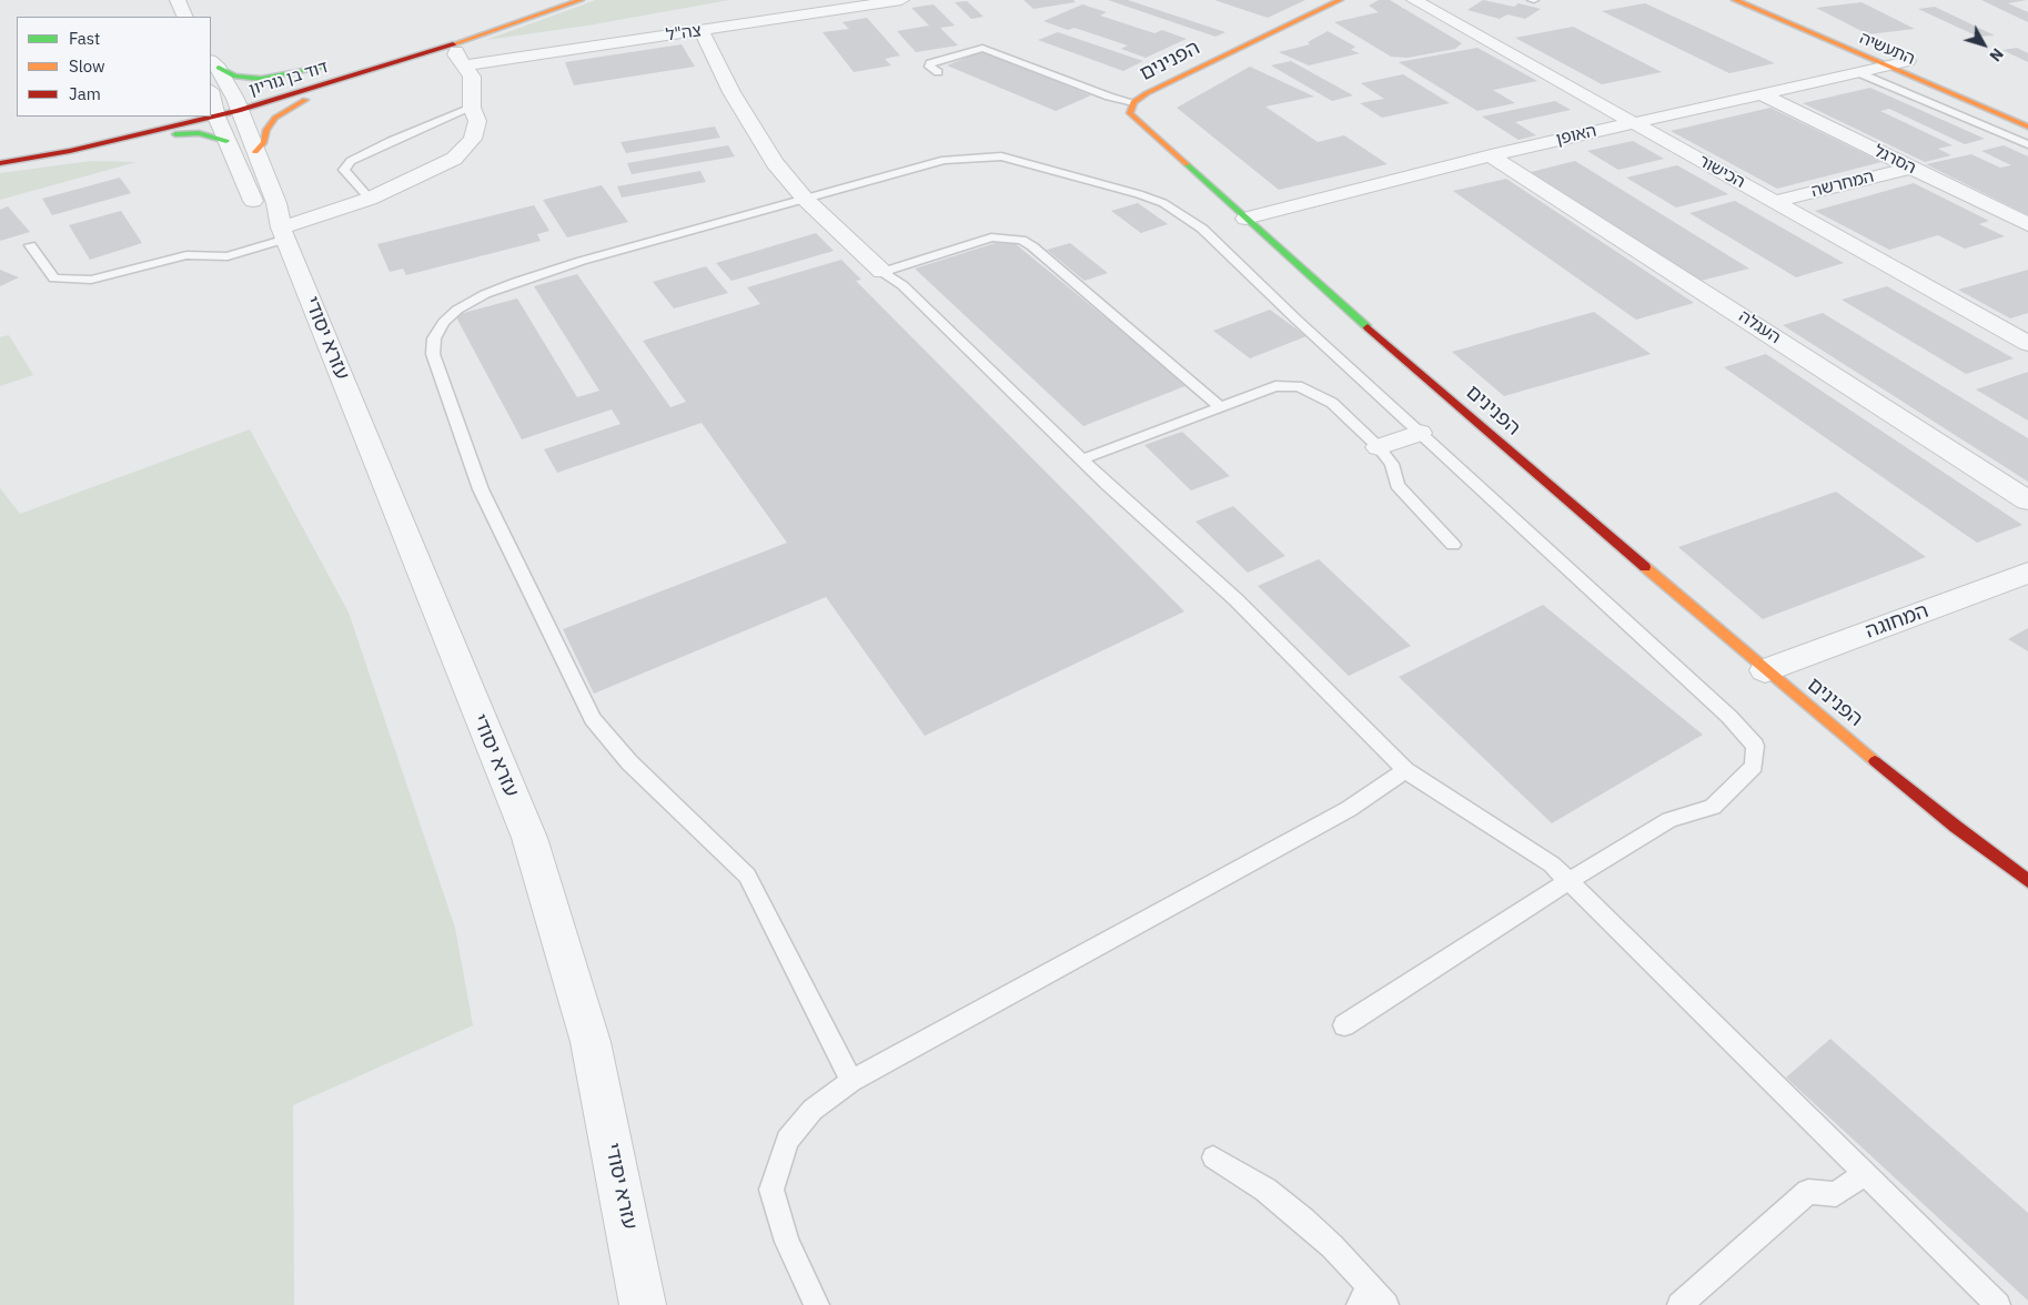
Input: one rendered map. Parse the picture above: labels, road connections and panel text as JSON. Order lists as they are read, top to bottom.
{
  "streets": {
    "street": [
      "צה\"ל",
      "התעשיה",
      "הפנינים",
      "דוד בן גוריון",
      "האופן",
      "הסרגל",
      "הכישור",
      "המחרשה",
      "העגלה",
      "עזרא יסודי",
      "המחוגה"
    ]
  },
  "crossings": [
    ["התעשיה", "האופן"],
    ["הפנינים", "האופן"],
    ["הפנינים", "המחוגה"],
    ["דוד בן גוריון", "עזרא יסודי"],
    ["האופן", "הסרגל"],
    ["האופן", "הכישור"],
    ["האופן", "העגלה"],
    ["הסרגל", "המחרשה"],
    ["הכישור", "המחרשה"]
  ],
  "legend": ["Fast", "Slow", "Jam"],
  "north": "bottom right"
}
